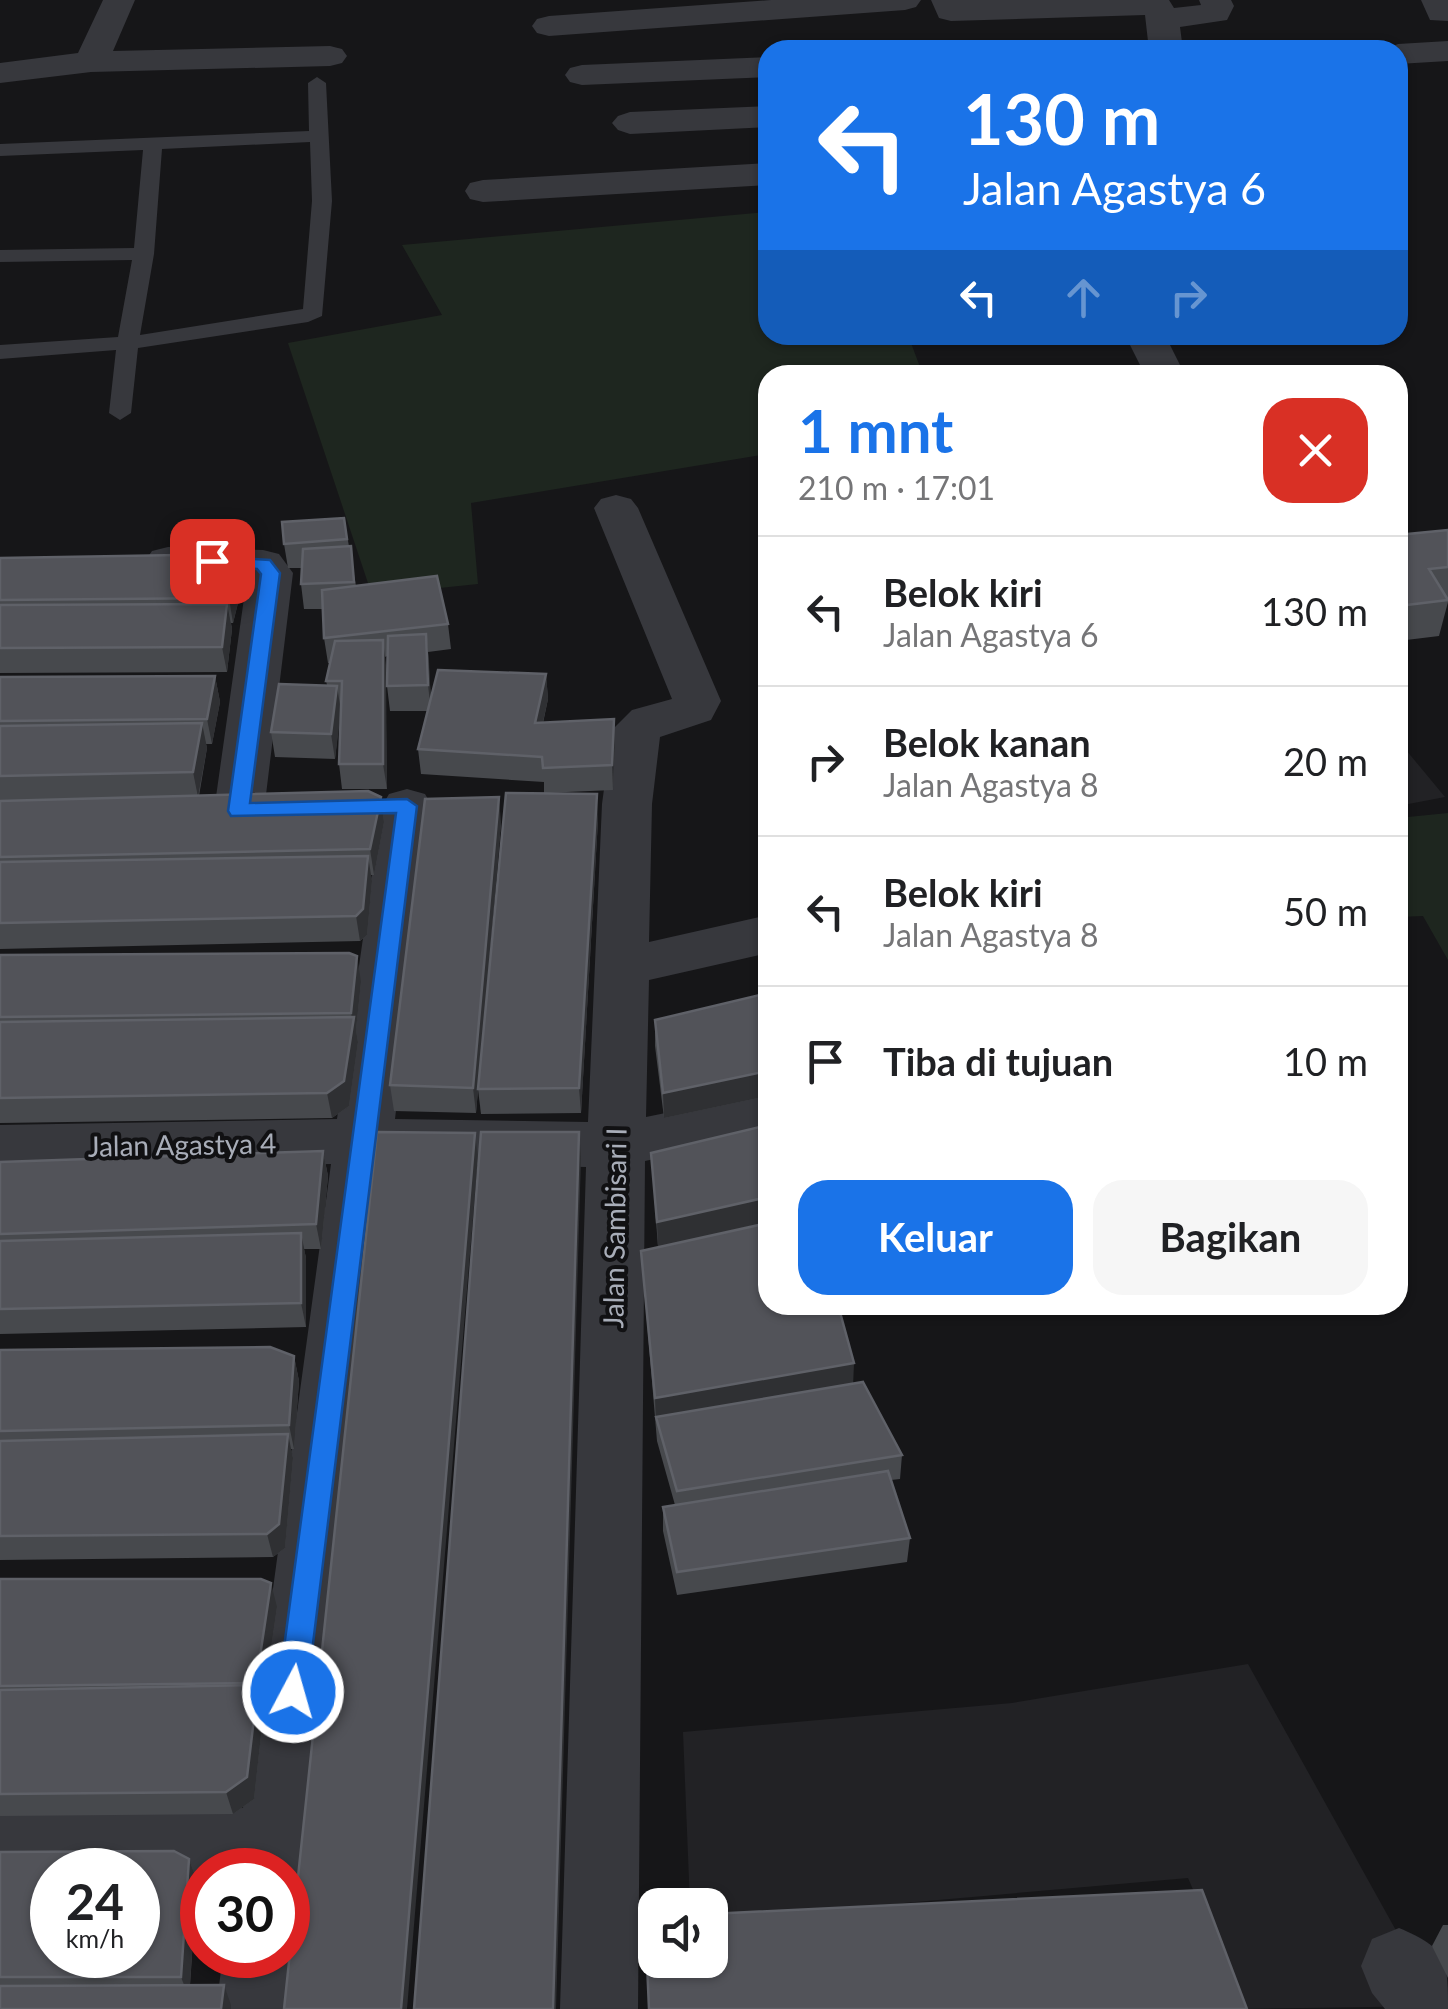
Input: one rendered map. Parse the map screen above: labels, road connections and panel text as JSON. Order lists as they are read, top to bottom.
{
  "streets": {
    "street": ["Jalan Agastya 4", "Jalan Sambisari I"]
  },
  "crossings": [
    ["Jalan Agastya 4", "Jalan Sambisari I"]
  ],
  "page": {
    "turn": ["130 m", "Jalan Agastya 6"],
    "heading": ["1 mnt", "210 m · 17:01"],
    "list": [
      {
        "name": "Belok kiri",
        "note": "Jalan Agastya 6",
        "value": "130 m"
      },
      {
        "name": "Belok kanan",
        "note": "Jalan Agastya 8",
        "value": "20 m"
      },
      {
        "name": "Belok kiri",
        "note": "Jalan Agastya 8",
        "value": "50 m"
      },
      {
        "name": "Tiba di tujuan",
        "value": "10 m"
      }
    ],
    "buttons": ["Keluar", "Bagikan"],
    "speed": "24 km/h",
    "limit": "30"
  }
}
